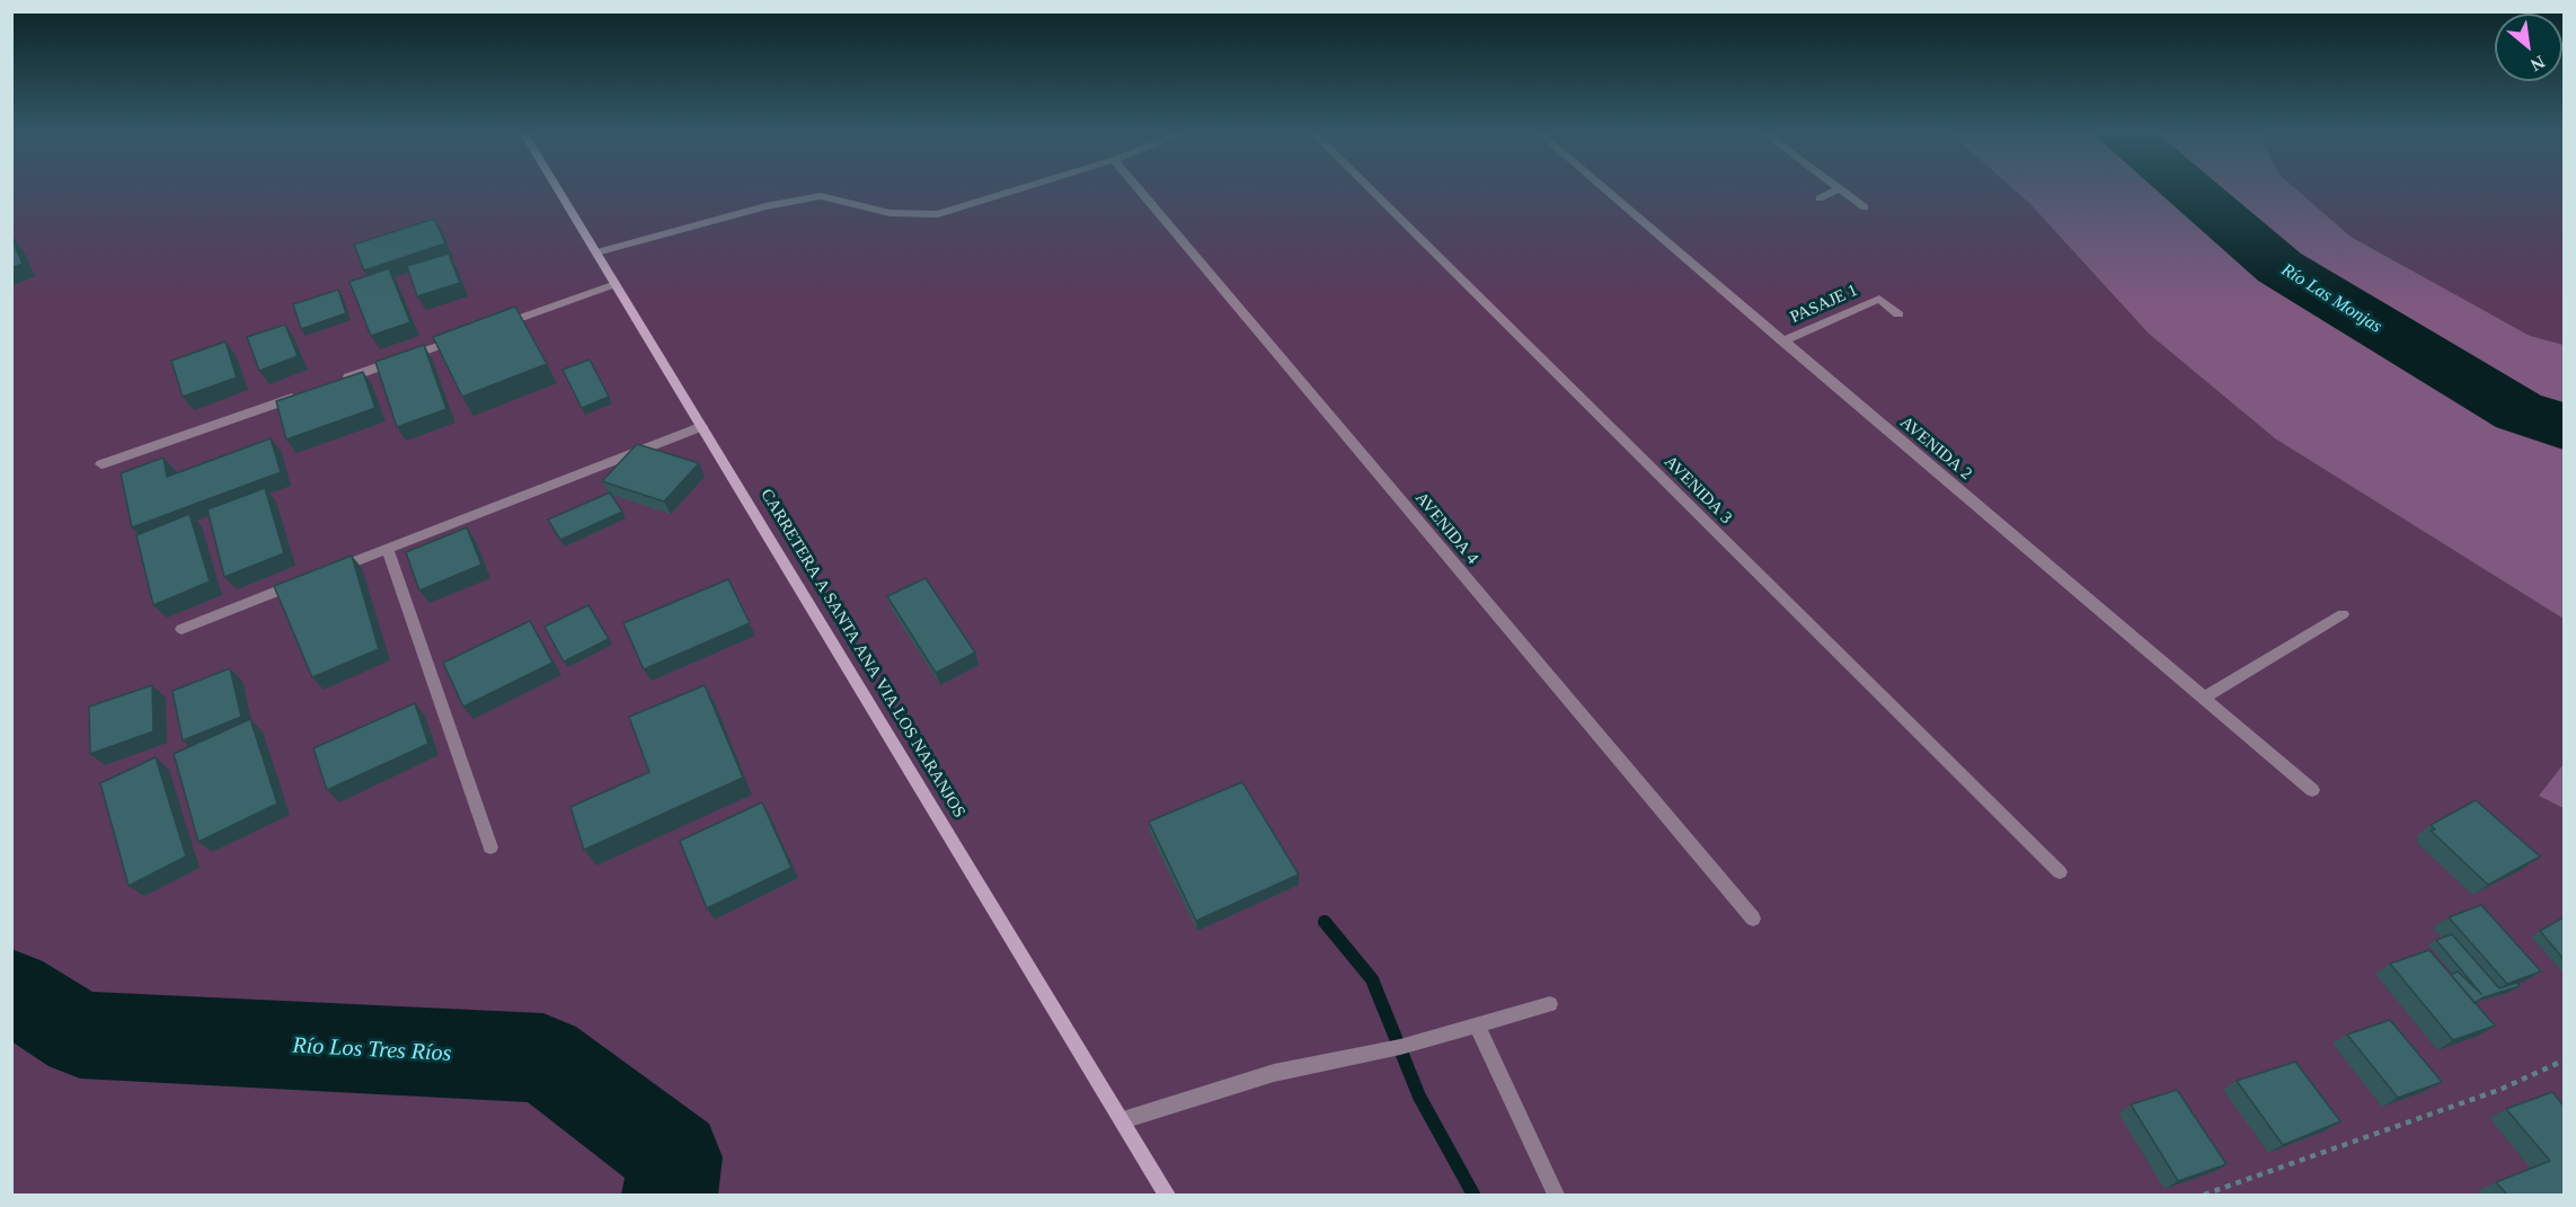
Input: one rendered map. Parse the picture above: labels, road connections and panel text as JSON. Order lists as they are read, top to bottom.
{
  "streets": {
    "main road": ["CARRETERA A SANTA ANA VIA LOS NARANJOS"],
    "street": [
      "PASAJE 1",
      "AVENIDA 2",
      "AVENIDA 3",
      "AVENIDA 4"
    ]
  },
  "crossings": [
    ["PASAJE 1", "AVENIDA 2"]
  ],
  "water": ["Río Las Monjas", "Río Los Tres Ríos"],
  "north": "bottom right"
}
